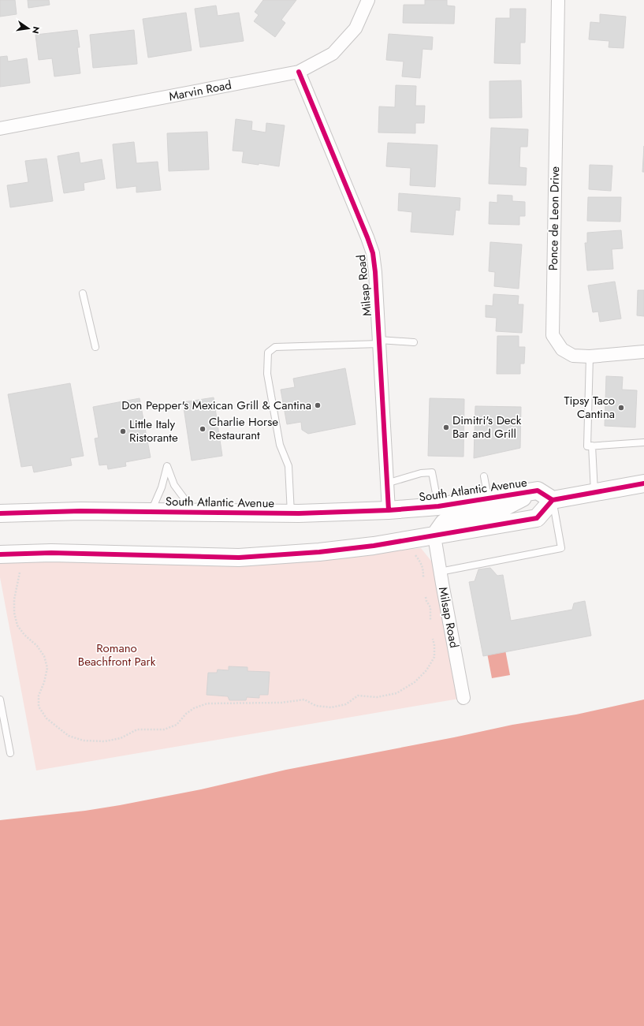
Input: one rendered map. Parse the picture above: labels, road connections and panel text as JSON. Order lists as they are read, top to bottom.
{
  "streets": {
    "main road": ["South Atlantic Avenue"],
    "street": ["Marvin Road", "Ponce de Leon Drive", "Milsap Road"]
  },
  "crossings": [
    ["Marvin Road", "Milsap Road"],
    ["Milsap Road", "South Atlantic Avenue"]
  ],
  "parks": ["Romano Beachfront Park"],
  "places": [
    "Don Pepper's Mexican Grill & Cantina",
    "Tipsy Taco Cantina",
    "Dimitri's Deck Bar and Grill",
    "Charlie Horse Restaurant",
    "Little Italy Ristorante"
  ],
  "north": "right"
}
